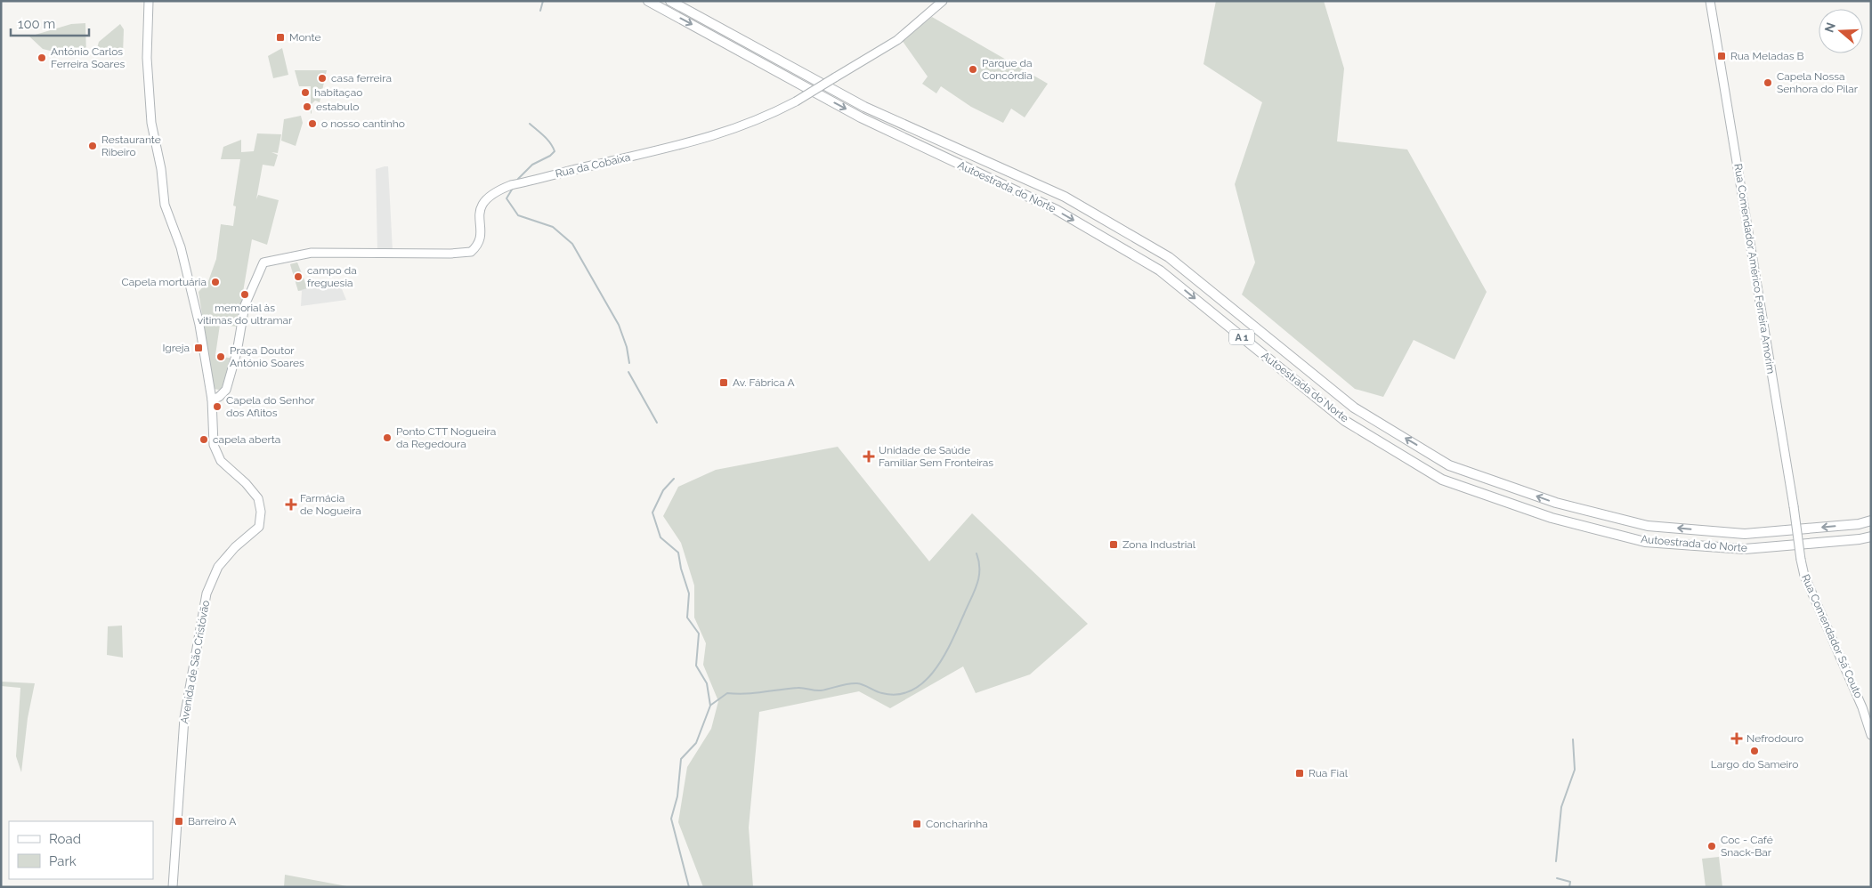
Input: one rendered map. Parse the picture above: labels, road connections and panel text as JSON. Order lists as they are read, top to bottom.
{
  "streets": {
    "highway": ["Autoestrada do Norte", "A 1"],
    "main road": [
      "Rua da Cobaixa",
      "Rua Comendador Américo Ferreira Amorim",
      "Rua Comendador Sá Couto",
      "Avenida de São Cristóvão"
    ]
  },
  "crossings": [
    ["Rua da Cobaixa", "Avenida de São Cristóvão"],
    ["Rua Comendador Américo Ferreira Amorim", "Rua Comendador Sá Couto"]
  ],
  "places": {
    "transit": [
      "Monte",
      "Rua Meladas B",
      "Igreja",
      "Av. Fábrica A",
      "Zona Industrial",
      "Rua Fial",
      "Barreiro A",
      "Concharinha"
    ],
    "other": [
      "António Carlos Ferreira Soares",
      "Parque da Concórdia",
      "casa ferreira",
      "Capela Nossa Senhora do Pilar",
      "habitaçao",
      "estabulo",
      "o nosso cantinho",
      "Restaurante Ribeiro",
      "campo da freguesia",
      "Capela mortuária",
      "memorial às vitimas do ultramar",
      "Praça Doutor António Soares",
      "Capela do Senhor dos Aflitos",
      "Ponto CTT Nogueira da Regedoura",
      "capela aberta",
      "Largo do Sameiro",
      "Coc - Café Snack-Bar"
    ],
    "health": ["Unidade de Saúde Familiar Sem Fronteiras", "Farmácia de Nogueira", "Nefrodouro"]
  },
  "legend": ["Road", "Park"],
  "scale_bar": "100 m",
  "north": "left"
}
